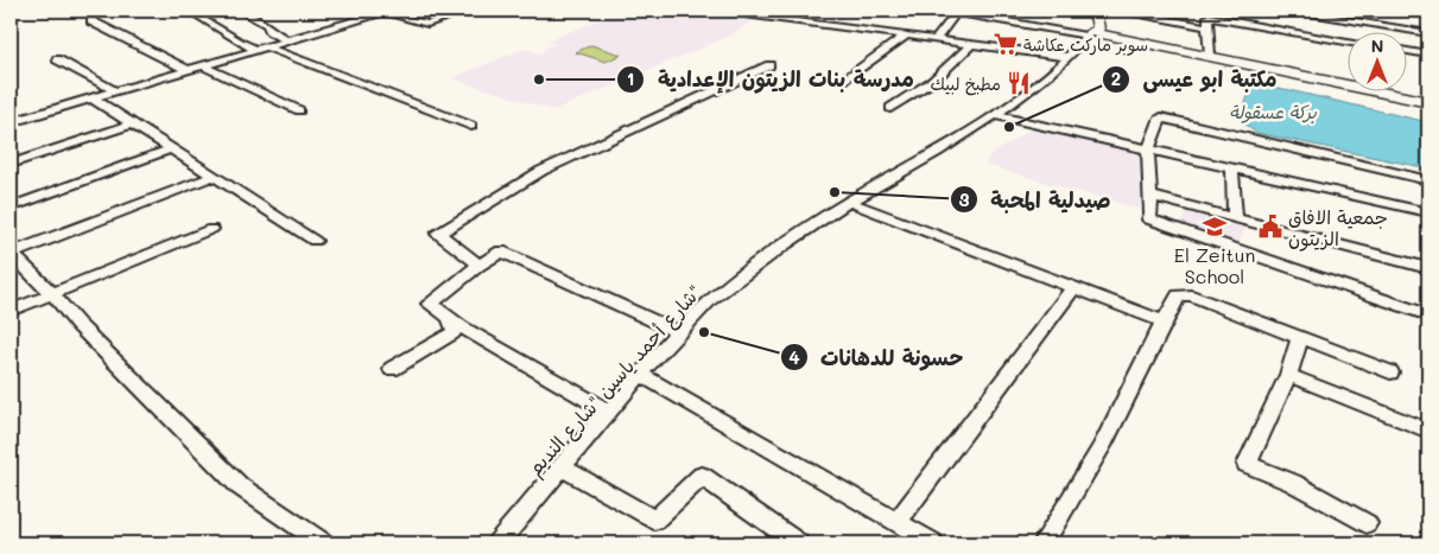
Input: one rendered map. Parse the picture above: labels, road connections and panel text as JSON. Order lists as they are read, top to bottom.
{
  "streets": {
    "street": ["شارع أحمد ياسين \"شارع النديم\""]
  },
  "water": ["بركة عسقولة"],
  "places": {
    "supermarket": ["سوبر ماركت عكاشة"],
    "other": [
      "مدرسة بنات الزيتون الإعدادية",
      "مكتبة ابو عيسى",
      "صيدلية المحبة",
      "حسونة للدهانات"
    ],
    "restaurant": ["مطبخ لبيك"],
    "school or university": ["El Zeitun School"],
    "public building": ["جمعية الافاق الزيتون"]
  },
  "north": "top"
}
